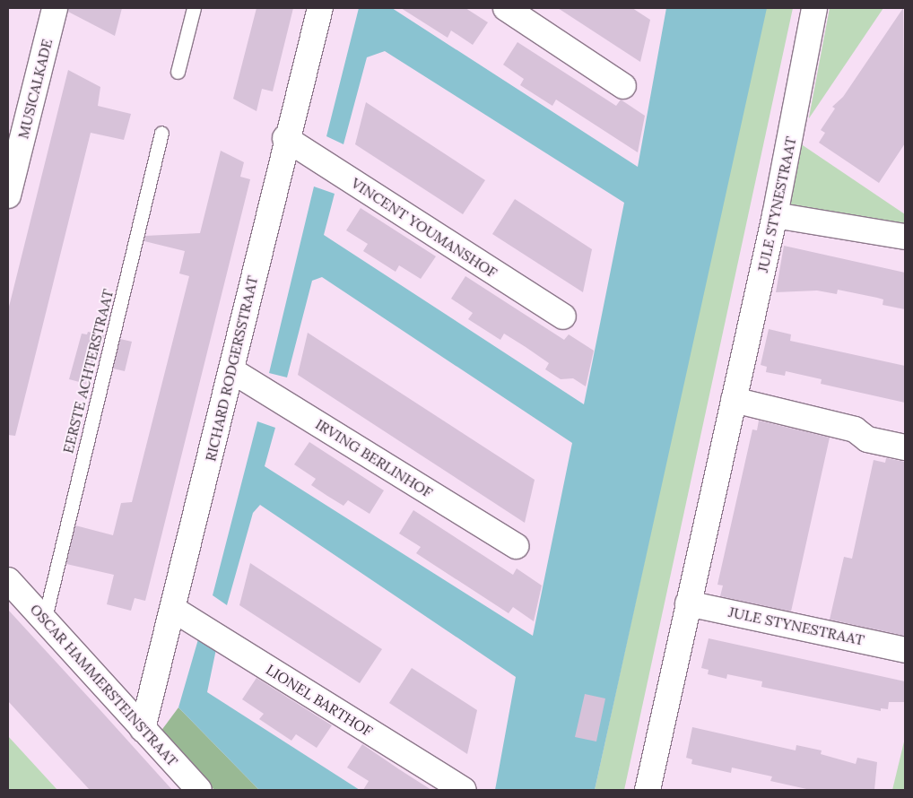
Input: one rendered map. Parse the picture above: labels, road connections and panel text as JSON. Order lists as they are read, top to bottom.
{
  "streets": {
    "street": [
      "MUSICALKADE",
      "JULE STYNESTRAAT",
      "VINCENT YOUMANSHOF",
      "RICHARD RODGERSSTRAAT",
      "IRVING BERLINHOF",
      "OSCAR HAMMERSTEINSTRAAT",
      "LIONEL BARTHOF"
    ],
    "lane": ["EERSTE ACHTERSTRAAT"]
  },
  "crossings": [
    ["VINCENT YOUMANSHOF", "RICHARD RODGERSSTRAAT"],
    ["RICHARD RODGERSSTRAAT", "IRVING BERLINHOF"],
    ["RICHARD RODGERSSTRAAT", "OSCAR HAMMERSTEINSTRAAT"],
    ["RICHARD RODGERSSTRAAT", "LIONEL BARTHOF"],
    ["EERSTE ACHTERSTRAAT", "OSCAR HAMMERSTEINSTRAAT"]
  ]
}
